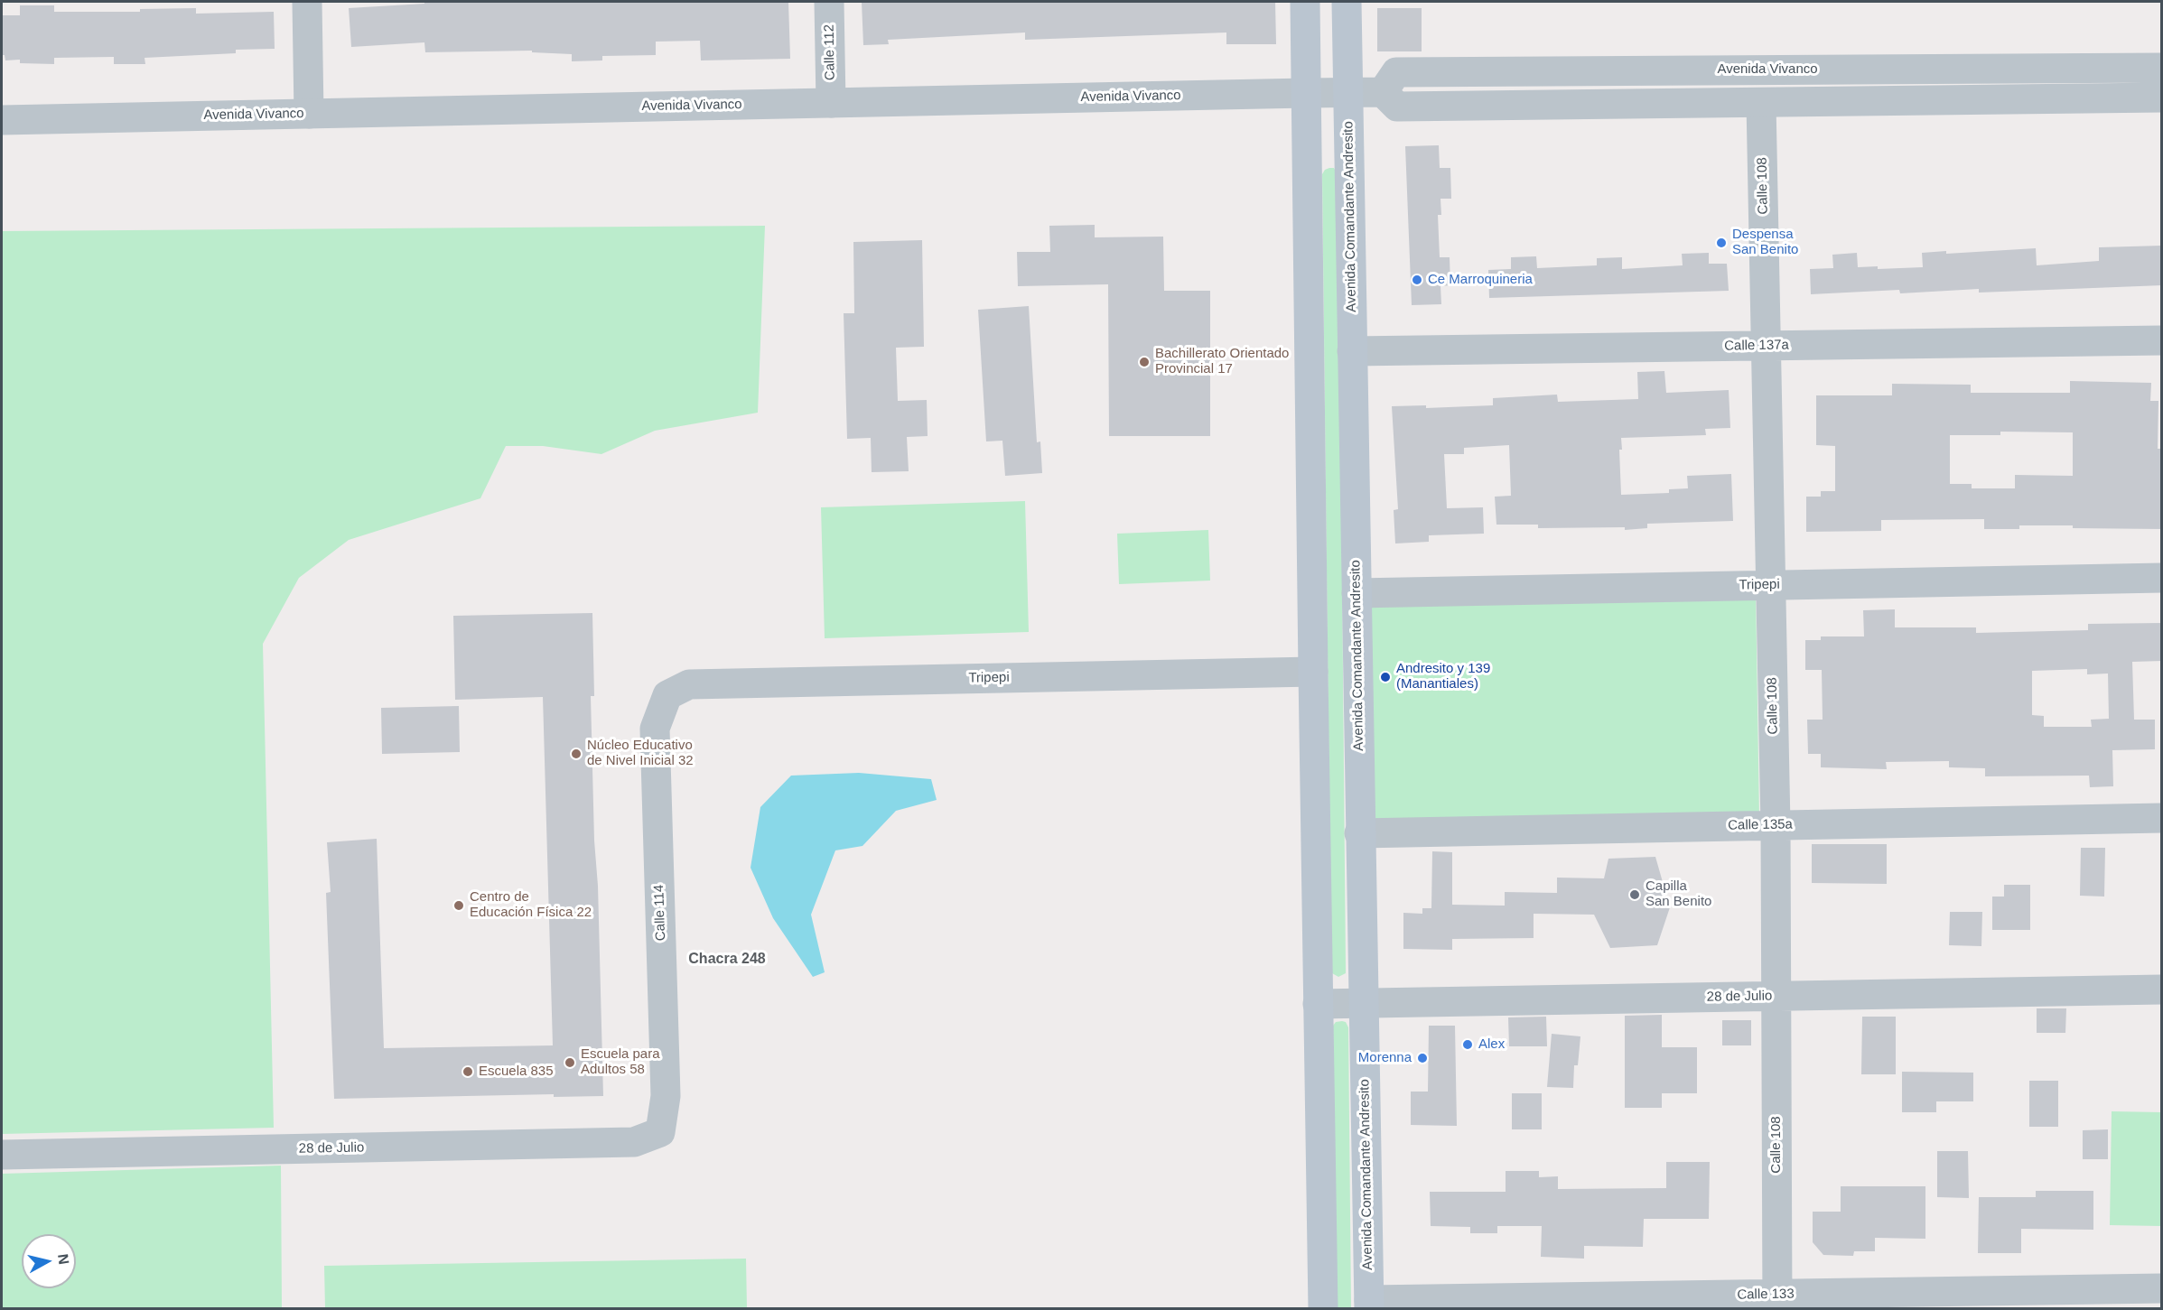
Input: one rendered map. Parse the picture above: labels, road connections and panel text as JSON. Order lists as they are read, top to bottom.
{
  "streets": {
    "main road": ["Avenida Comandante Andresito"],
    "street": [
      "Calle 112",
      "Avenida Vivanco",
      "Calle 108",
      "Calle 137a",
      "Tripepi",
      "Calle 135a",
      "Calle 114",
      "28 de Julio",
      "Calle 133"
    ]
  },
  "crossings": [
    ["Calle 112", "Avenida Vivanco"],
    ["Avenida Vivanco", "Avenida Comandante Andresito"],
    ["Calle 108", "Calle 137a"],
    ["Calle 108", "Tripepi"],
    ["Calle 108", "Calle 135a"],
    ["Calle 108", "28 de Julio"],
    ["Calle 108", "Calle 133"],
    ["Avenida Comandante Andresito", "Calle 137a"],
    ["Avenida Comandante Andresito", "Tripepi"],
    ["Avenida Comandante Andresito", "Calle 135a"],
    ["Avenida Comandante Andresito", "28 de Julio"],
    ["Avenida Comandante Andresito", "Calle 133"],
    ["Tripepi", "Calle 114"],
    ["Calle 114", "28 de Julio"]
  ],
  "districts": ["Chacra 248"],
  "places": [
    "Despensa San Benito",
    "Ce Marroquineria",
    "Bachillerato Orientado Provincial 17",
    "Andresito y 139 (Manantiales)",
    "Núcleo Educativo de Nivel Inicial 32",
    "Capilla San Benito",
    "Centro de Educación Física 22",
    "Alex",
    "Morenna",
    "Escuela para Adultos 58",
    "Escuela 835"
  ],
  "north": "right"
}
